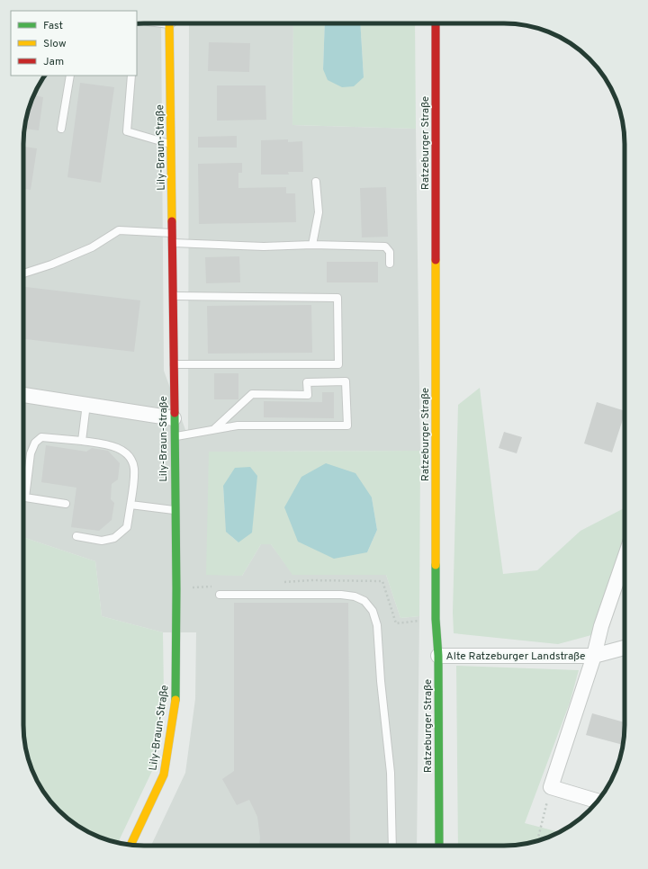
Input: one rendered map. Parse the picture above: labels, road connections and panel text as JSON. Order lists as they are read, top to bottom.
{
  "streets": {
    "street": ["Ratzeburger Straße", "Lily-Braun-Straße", "Alte Ratzeburger Landstraße"]
  },
  "crossings": [
    ["Ratzeburger Straße", "Alte Ratzeburger Landstraße"]
  ],
  "legend": ["Fast", "Slow", "Jam"]
}
